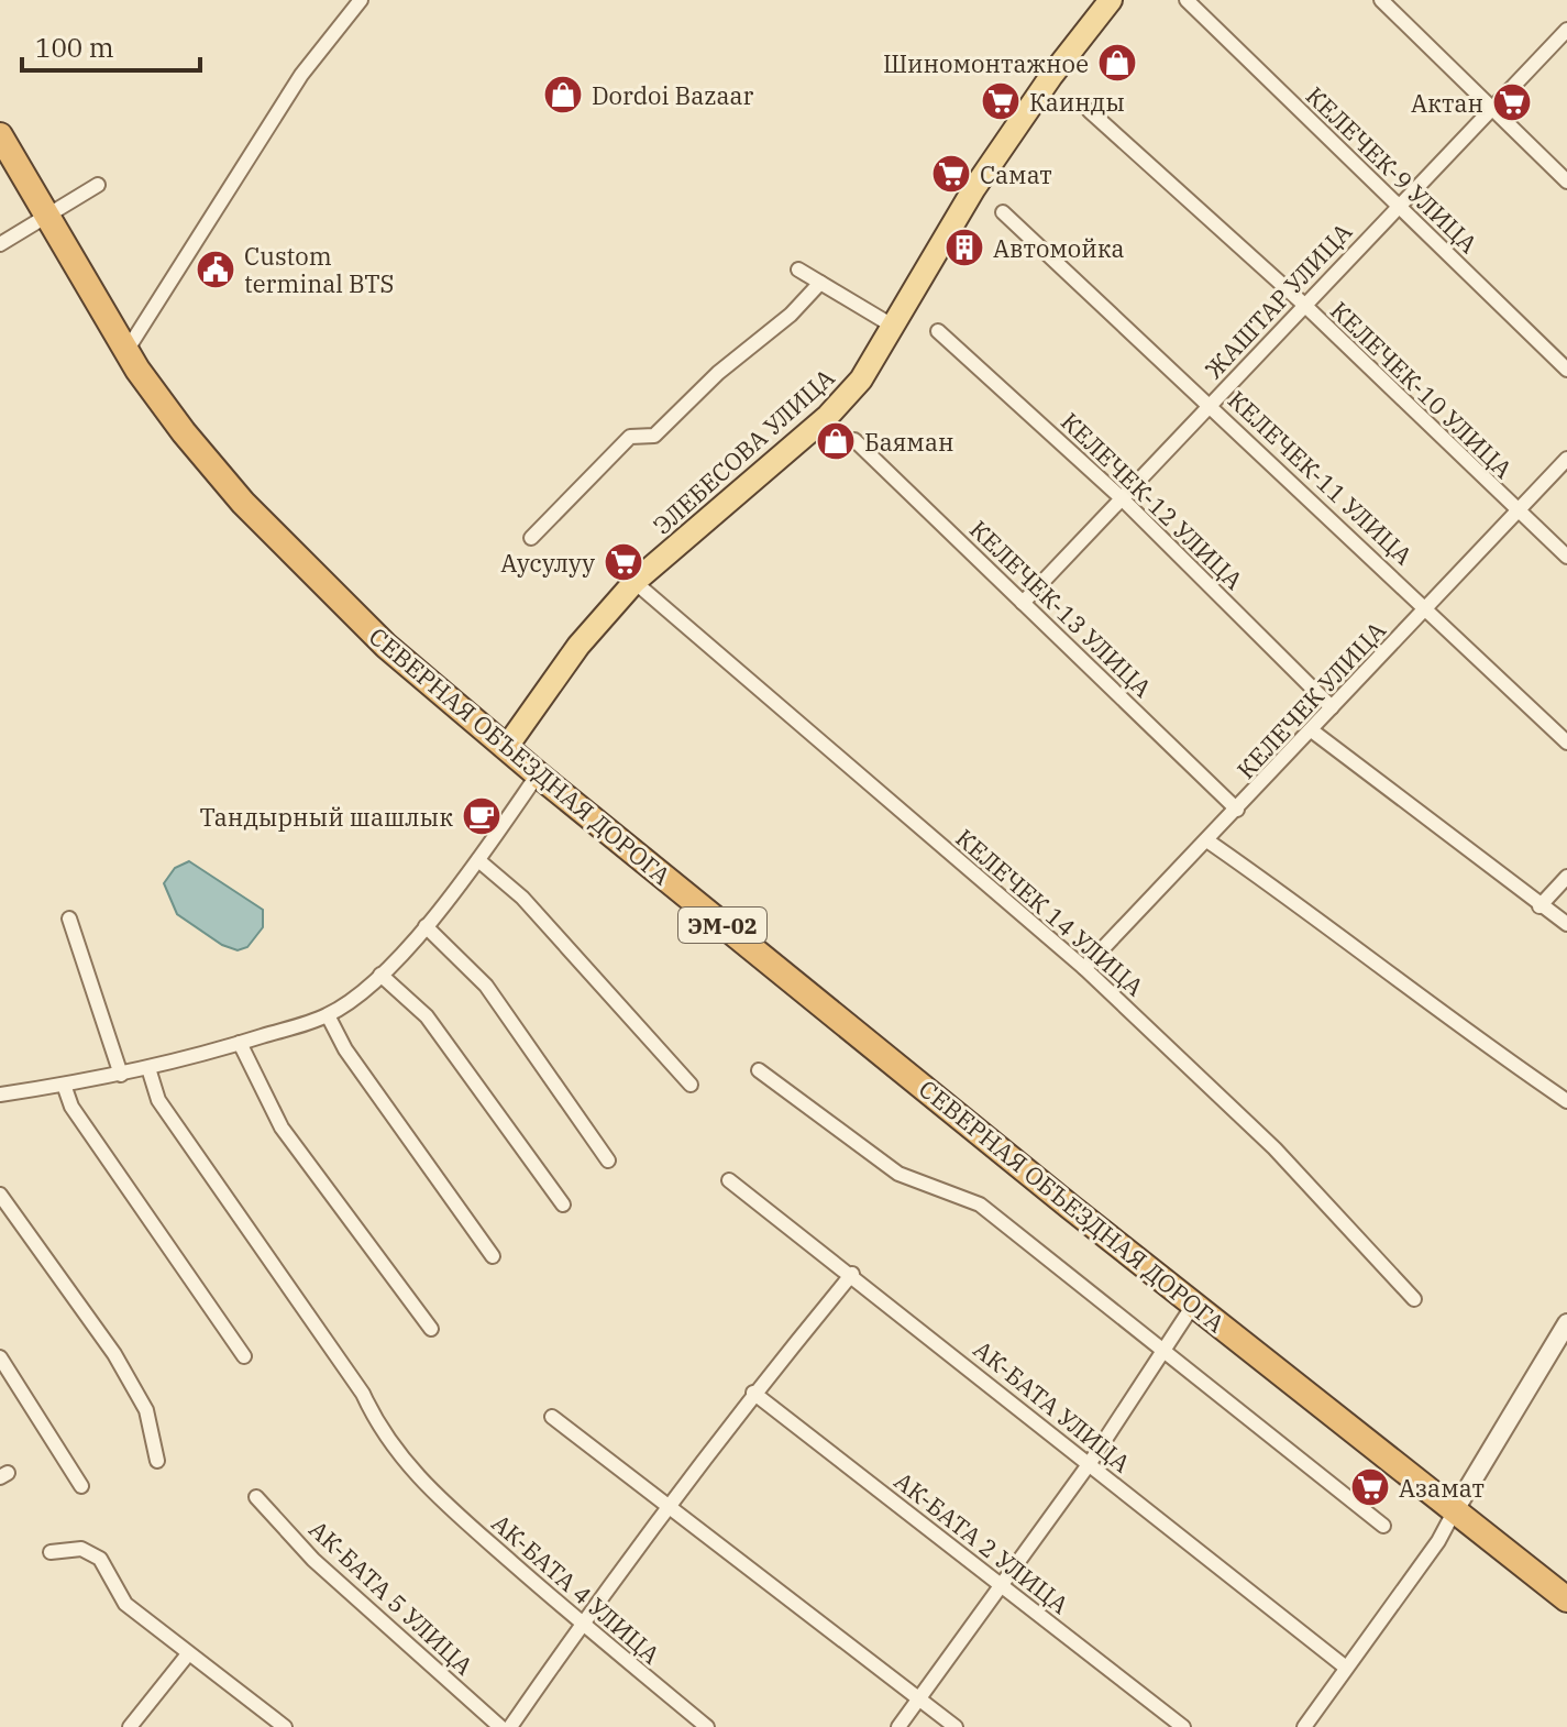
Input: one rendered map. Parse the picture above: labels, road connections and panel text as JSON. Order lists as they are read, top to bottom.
{
  "streets": {
    "highway": ["СЕВЕРНАЯ ОБЪЕЗДНАЯ ДОРОГА", "ЭМ-02"],
    "main road": ["ЭЛЕБЕСОВА УЛИЦА"],
    "street": [
      "КЕЛЕЧЕК-9 УЛИЦА",
      "ЖАШТАР УЛИЦА",
      "КЕЛЕЧЕК-10 УЛИЦА",
      "КЕЛЕЧЕК-11 УЛИЦА",
      "КЕЛЕЧЕК-12 УЛИЦА",
      "КЕЛЕЧЕК-13 УЛИЦА",
      "КЕЛЕЧЕК УЛИЦА",
      "КЕЛЕЧЕК 14 УЛИЦА",
      "АК-БАТА УЛИЦА",
      "АК-БАТА 2 УЛИЦА",
      "АК-БАТА 4 УЛИЦА",
      "АК-БАТА 5 УЛИЦА"
    ]
  },
  "crossings": [
    ["КЕЛЕЧЕК-9 УЛИЦА", "ЖАШТАР УЛИЦА"],
    ["ЖАШТАР УЛИЦА", "КЕЛЕЧЕК-10 УЛИЦА"],
    ["ЖАШТАР УЛИЦА", "КЕЛЕЧЕК-11 УЛИЦА"],
    ["ЖАШТАР УЛИЦА", "КЕЛЕЧЕК-12 УЛИЦА"],
    ["ЖАШТАР УЛИЦА", "КЕЛЕЧЕК-13 УЛИЦА"],
    ["КЕЛЕЧЕК-10 УЛИЦА", "КЕЛЕЧЕК УЛИЦА"],
    ["ЭЛЕБЕСОВА УЛИЦА", "СЕВЕРНАЯ ОБЪЕЗДНАЯ ДОРОГА"],
    ["ЭЛЕБЕСОВА УЛИЦА", "КЕЛЕЧЕК 14 УЛИЦА"],
    ["КЕЛЕЧЕК-11 УЛИЦА", "КЕЛЕЧЕК УЛИЦА"],
    ["КЕЛЕЧЕК-12 УЛИЦА", "КЕЛЕЧЕК УЛИЦА"],
    ["КЕЛЕЧЕК-13 УЛИЦА", "КЕЛЕЧЕК УЛИЦА"],
    ["КЕЛЕЧЕК УЛИЦА", "КЕЛЕЧЕК 14 УЛИЦА"]
  ],
  "places": {
    "shop": ["Шиномонтажное", "Dordoi Bazaar", "Баяман"],
    "supermarket": [
      "Каинды",
      "Актан",
      "Самат",
      "Аусулуу",
      "Азамат"
    ],
    "building": ["Автомойка"],
    "public building": ["Custom terminal BTS"],
    "cafe": ["Тандырный шашлык"]
  },
  "scale_bar": "100 m"
}
